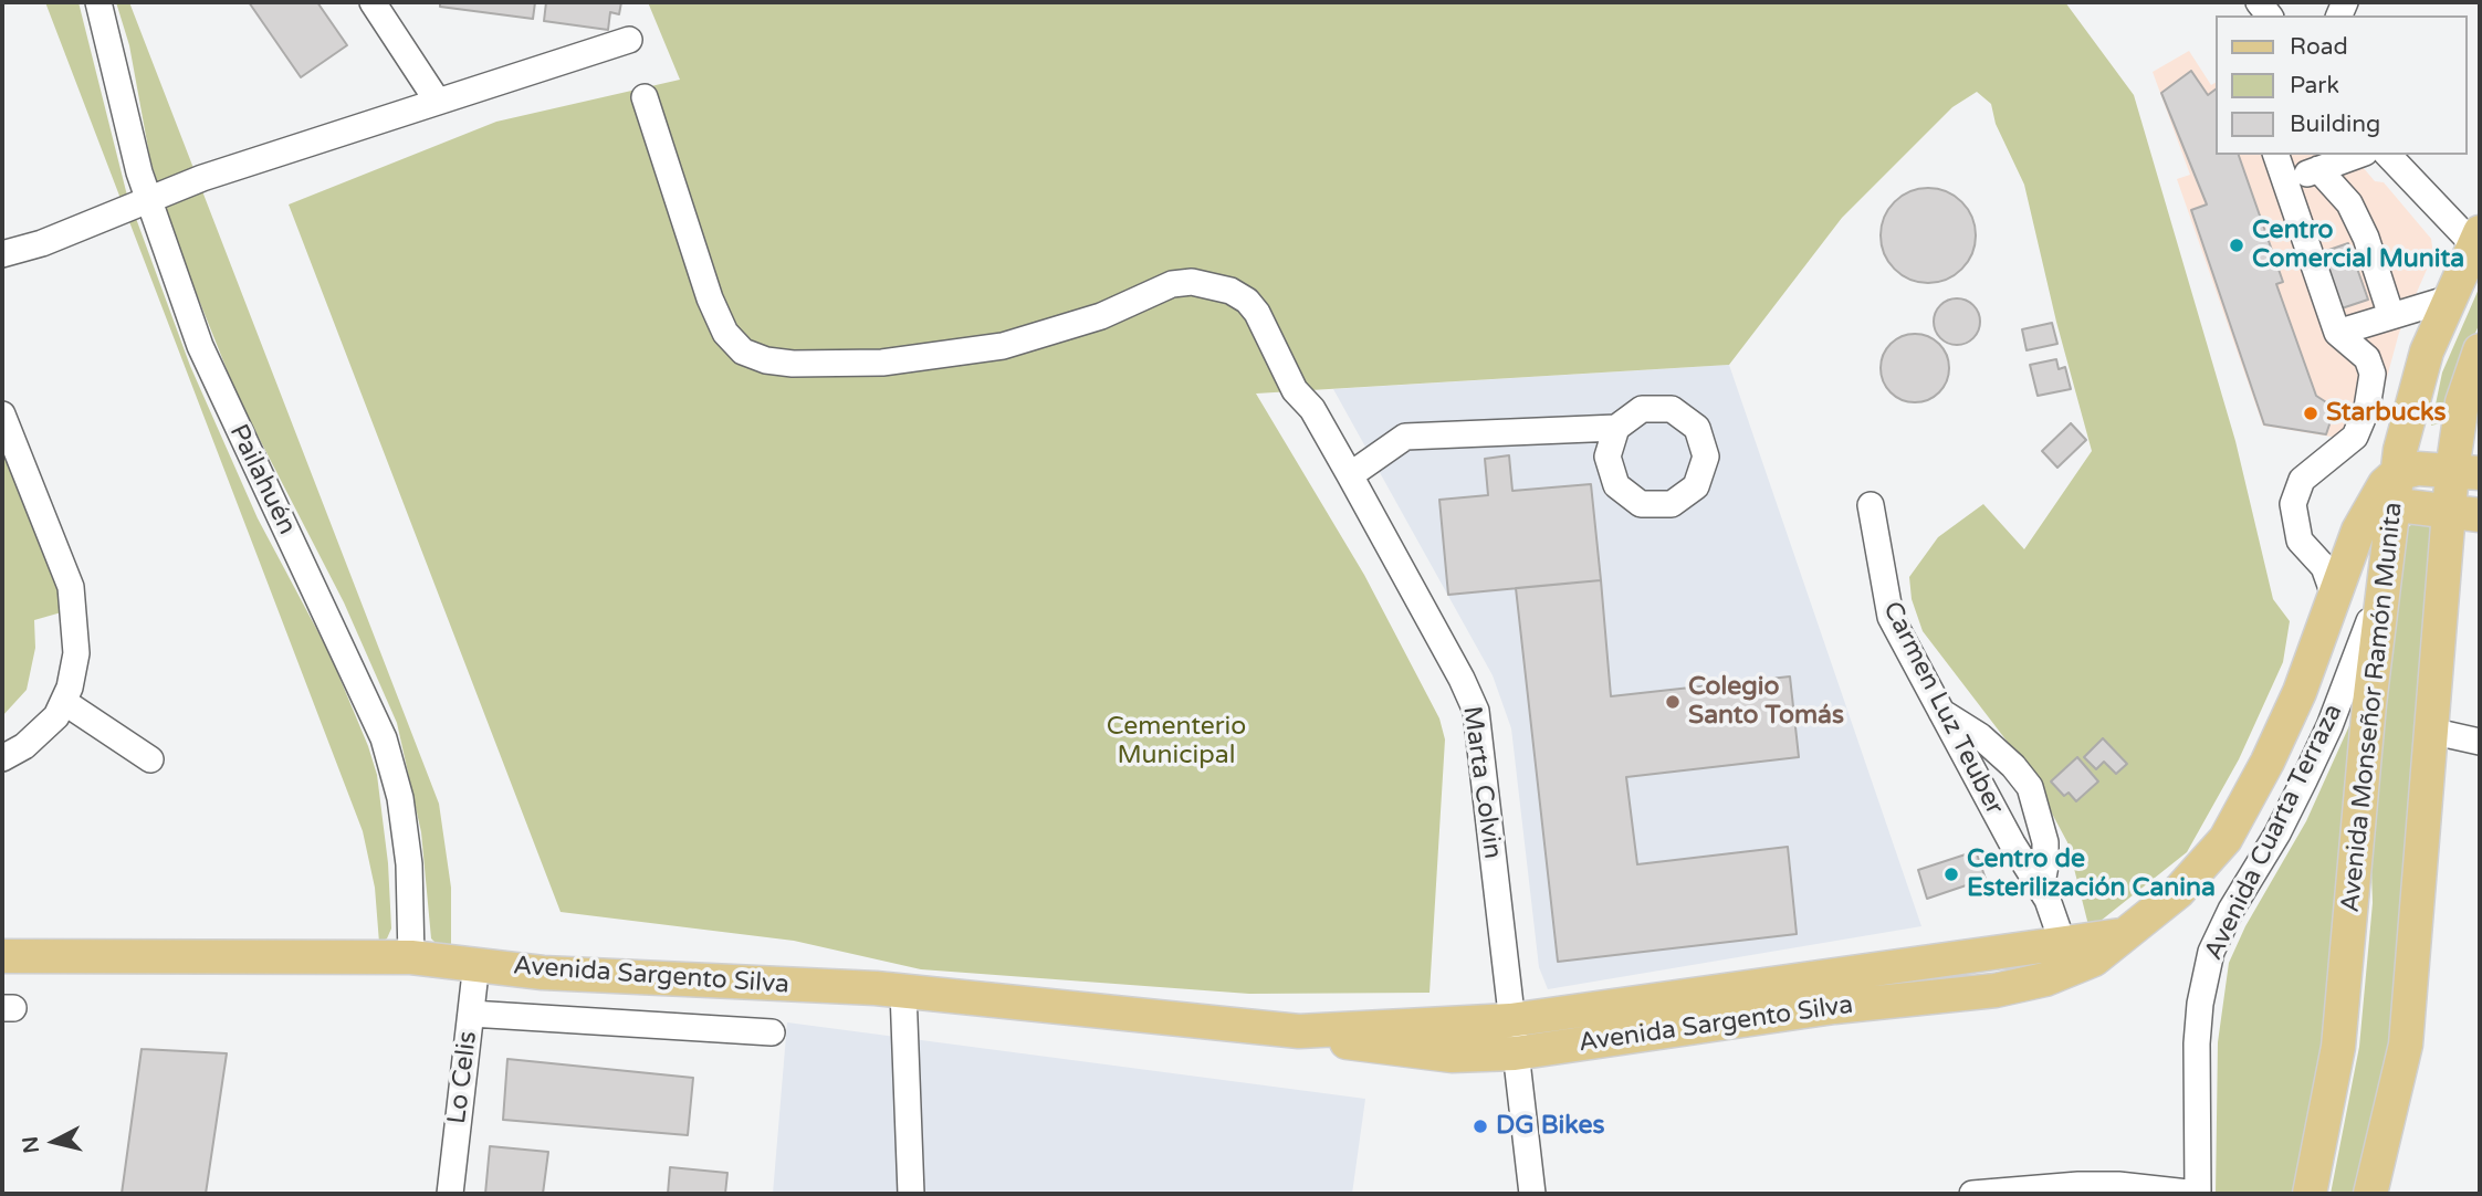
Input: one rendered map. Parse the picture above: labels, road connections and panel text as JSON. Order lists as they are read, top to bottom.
{
  "streets": {
    "main road": ["Avenida Monseñor Ramón Munita", "Avenida Sargento Silva"],
    "street": [
      "Pailahuén",
      "Carmen Luz Teuber",
      "Marta Colvin",
      "Avenida Cuarta Terraza",
      "Lo Celis"
    ]
  },
  "crossings": [
    ["Pailahuén", "Avenida Sargento Silva"],
    ["Avenida Monseñor Ramón Munita", "Avenida Cuarta Terraza"],
    ["Carmen Luz Teuber", "Avenida Sargento Silva"],
    ["Marta Colvin", "Avenida Sargento Silva"],
    ["Avenida Sargento Silva", "Lo Celis"]
  ],
  "parks": ["Cementerio Municipal"],
  "places": [
    "Centro Comercial Munita",
    "Starbucks",
    "Colegio Santo Tomás",
    "Centro de Esterilización Canina",
    "DG Bikes"
  ],
  "legend": ["Road", "Park", "Building"],
  "north": "left"
}
